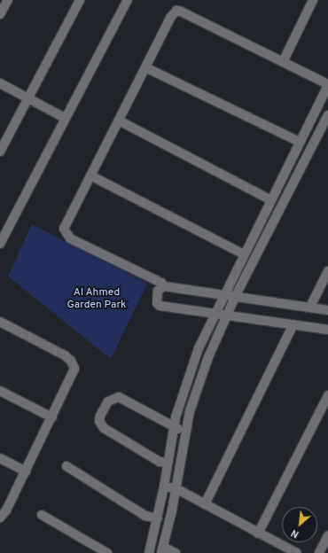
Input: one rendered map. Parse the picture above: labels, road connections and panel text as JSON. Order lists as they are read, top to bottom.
{
  "parks": ["Al Ahmed Garden Park"],
  "north": "bottom left"
}
